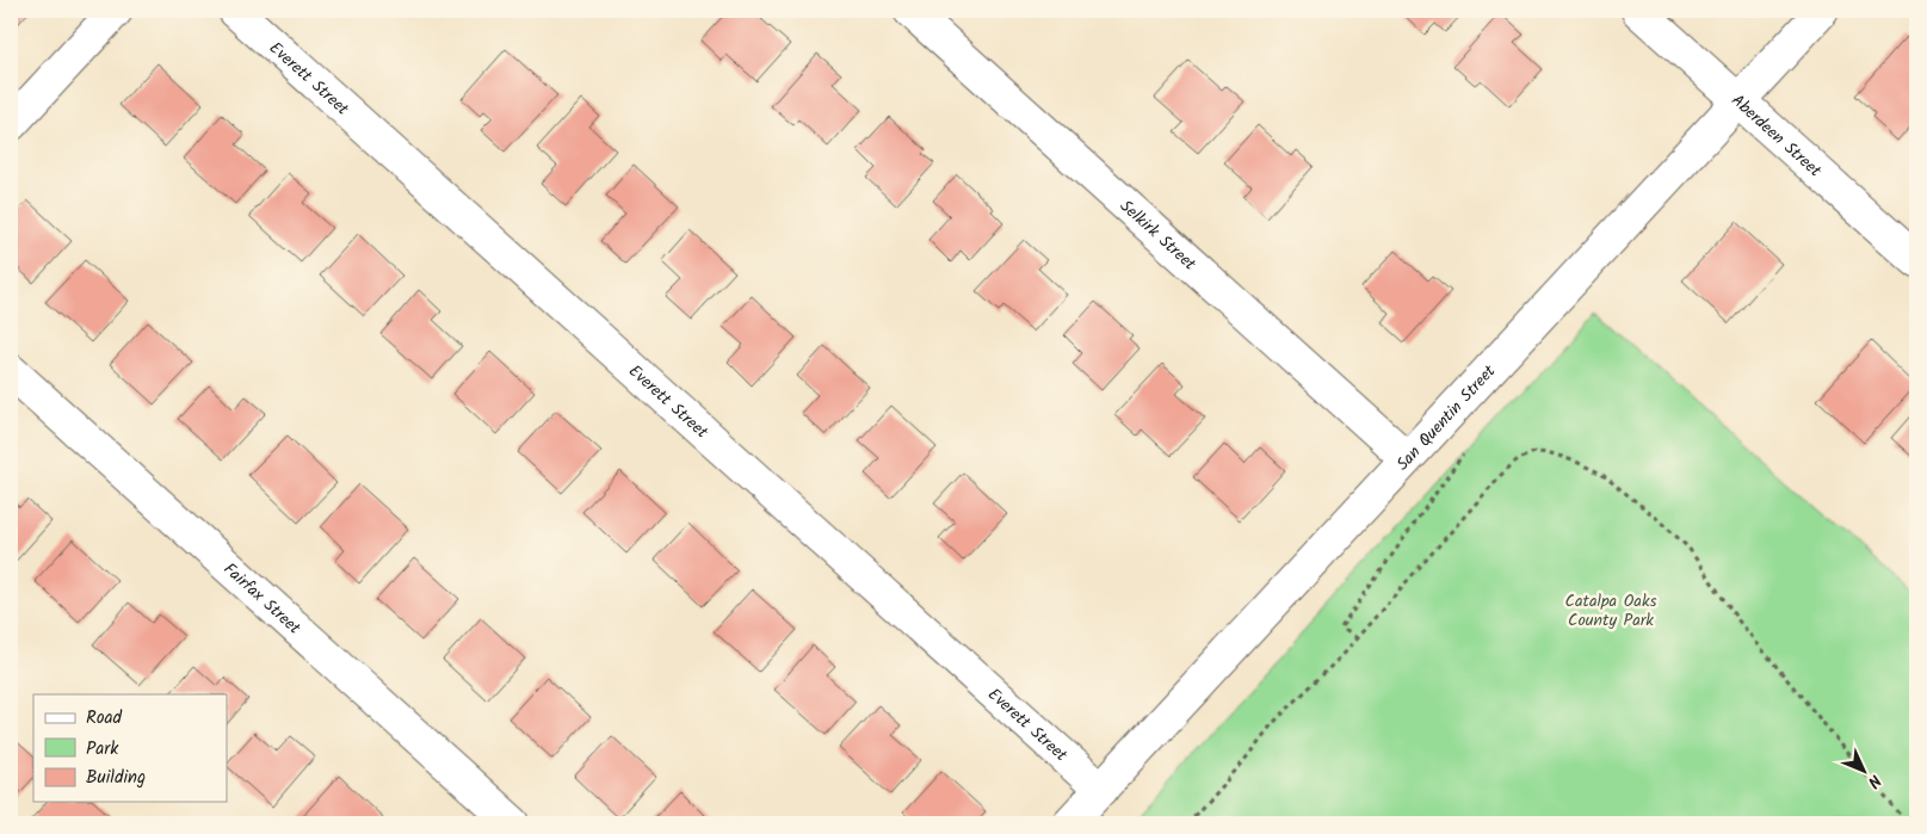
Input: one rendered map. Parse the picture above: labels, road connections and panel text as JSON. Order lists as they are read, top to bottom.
{
  "streets": {
    "street": [
      "Everett Street",
      "Aberdeen Street",
      "Selkirk Street",
      "San Quentin Street",
      "Fairfax Street"
    ]
  },
  "crossings": [
    ["Everett Street", "San Quentin Street"],
    ["Aberdeen Street", "San Quentin Street"],
    ["Selkirk Street", "San Quentin Street"]
  ],
  "parks": ["Catalpa Oaks County Park"],
  "legend": ["Road", "Park", "Building"],
  "north": "bottom right"
}
